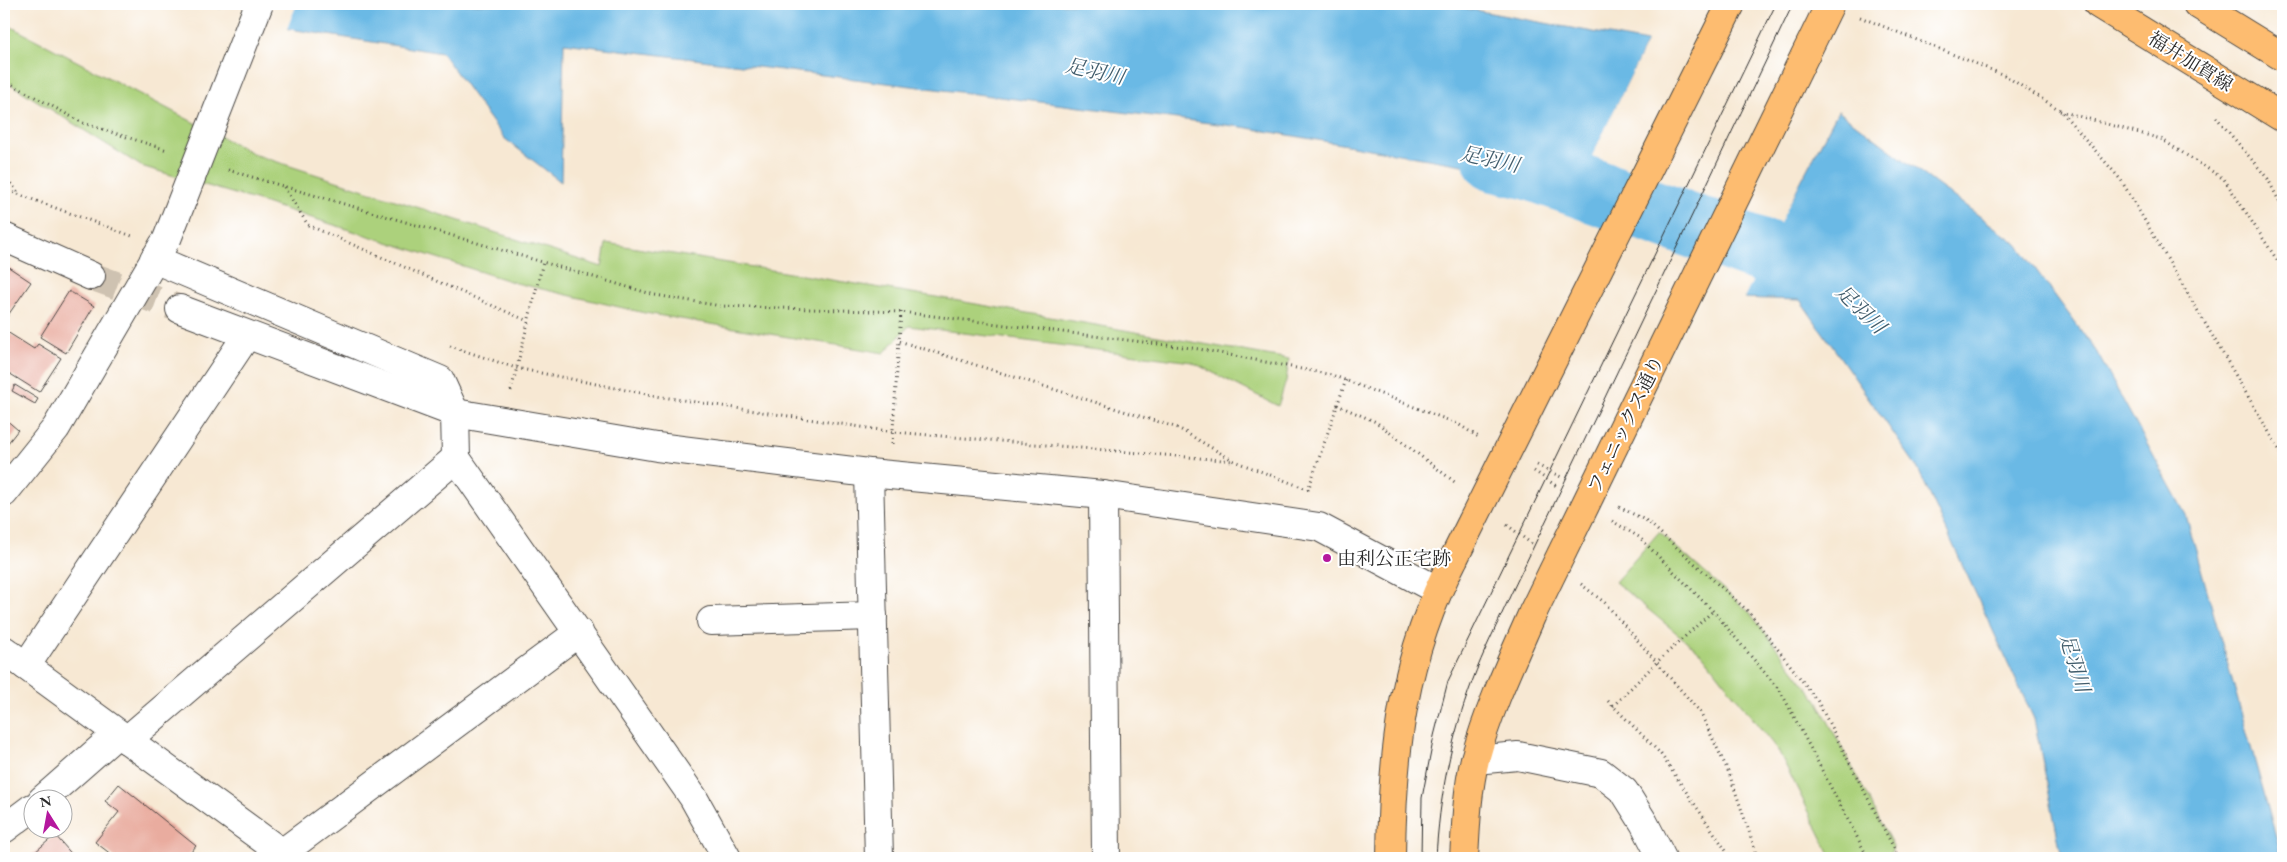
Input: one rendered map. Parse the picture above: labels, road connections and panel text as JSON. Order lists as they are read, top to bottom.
{
  "streets": {
    "main road": ["福井加賀線", "フェニックス通り"]
  },
  "water": ["足羽川"],
  "places": ["由利公正宅跡"],
  "north": "top"
}
